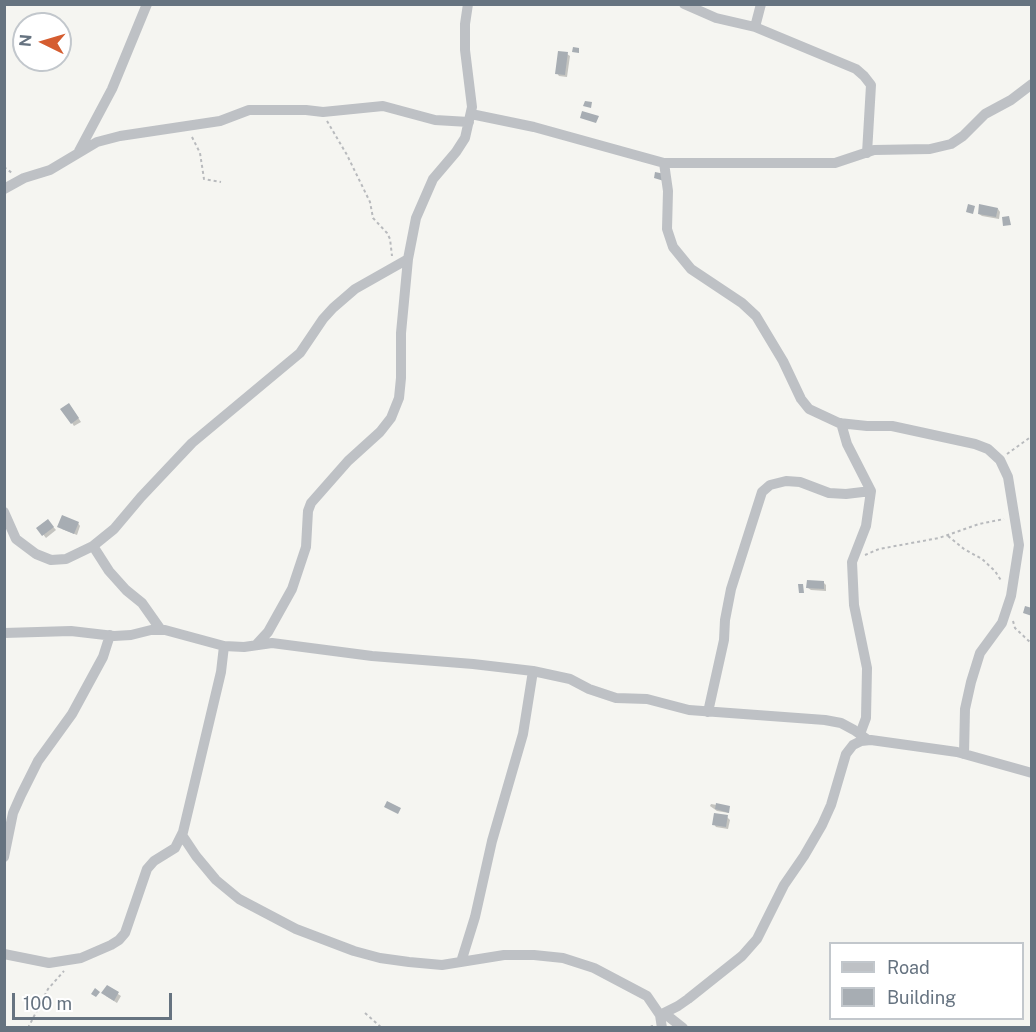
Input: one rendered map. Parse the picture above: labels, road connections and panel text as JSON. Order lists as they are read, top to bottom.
{
  "legend": ["Road", "Building"],
  "scale_bar": "100 m",
  "north": "left"
}
